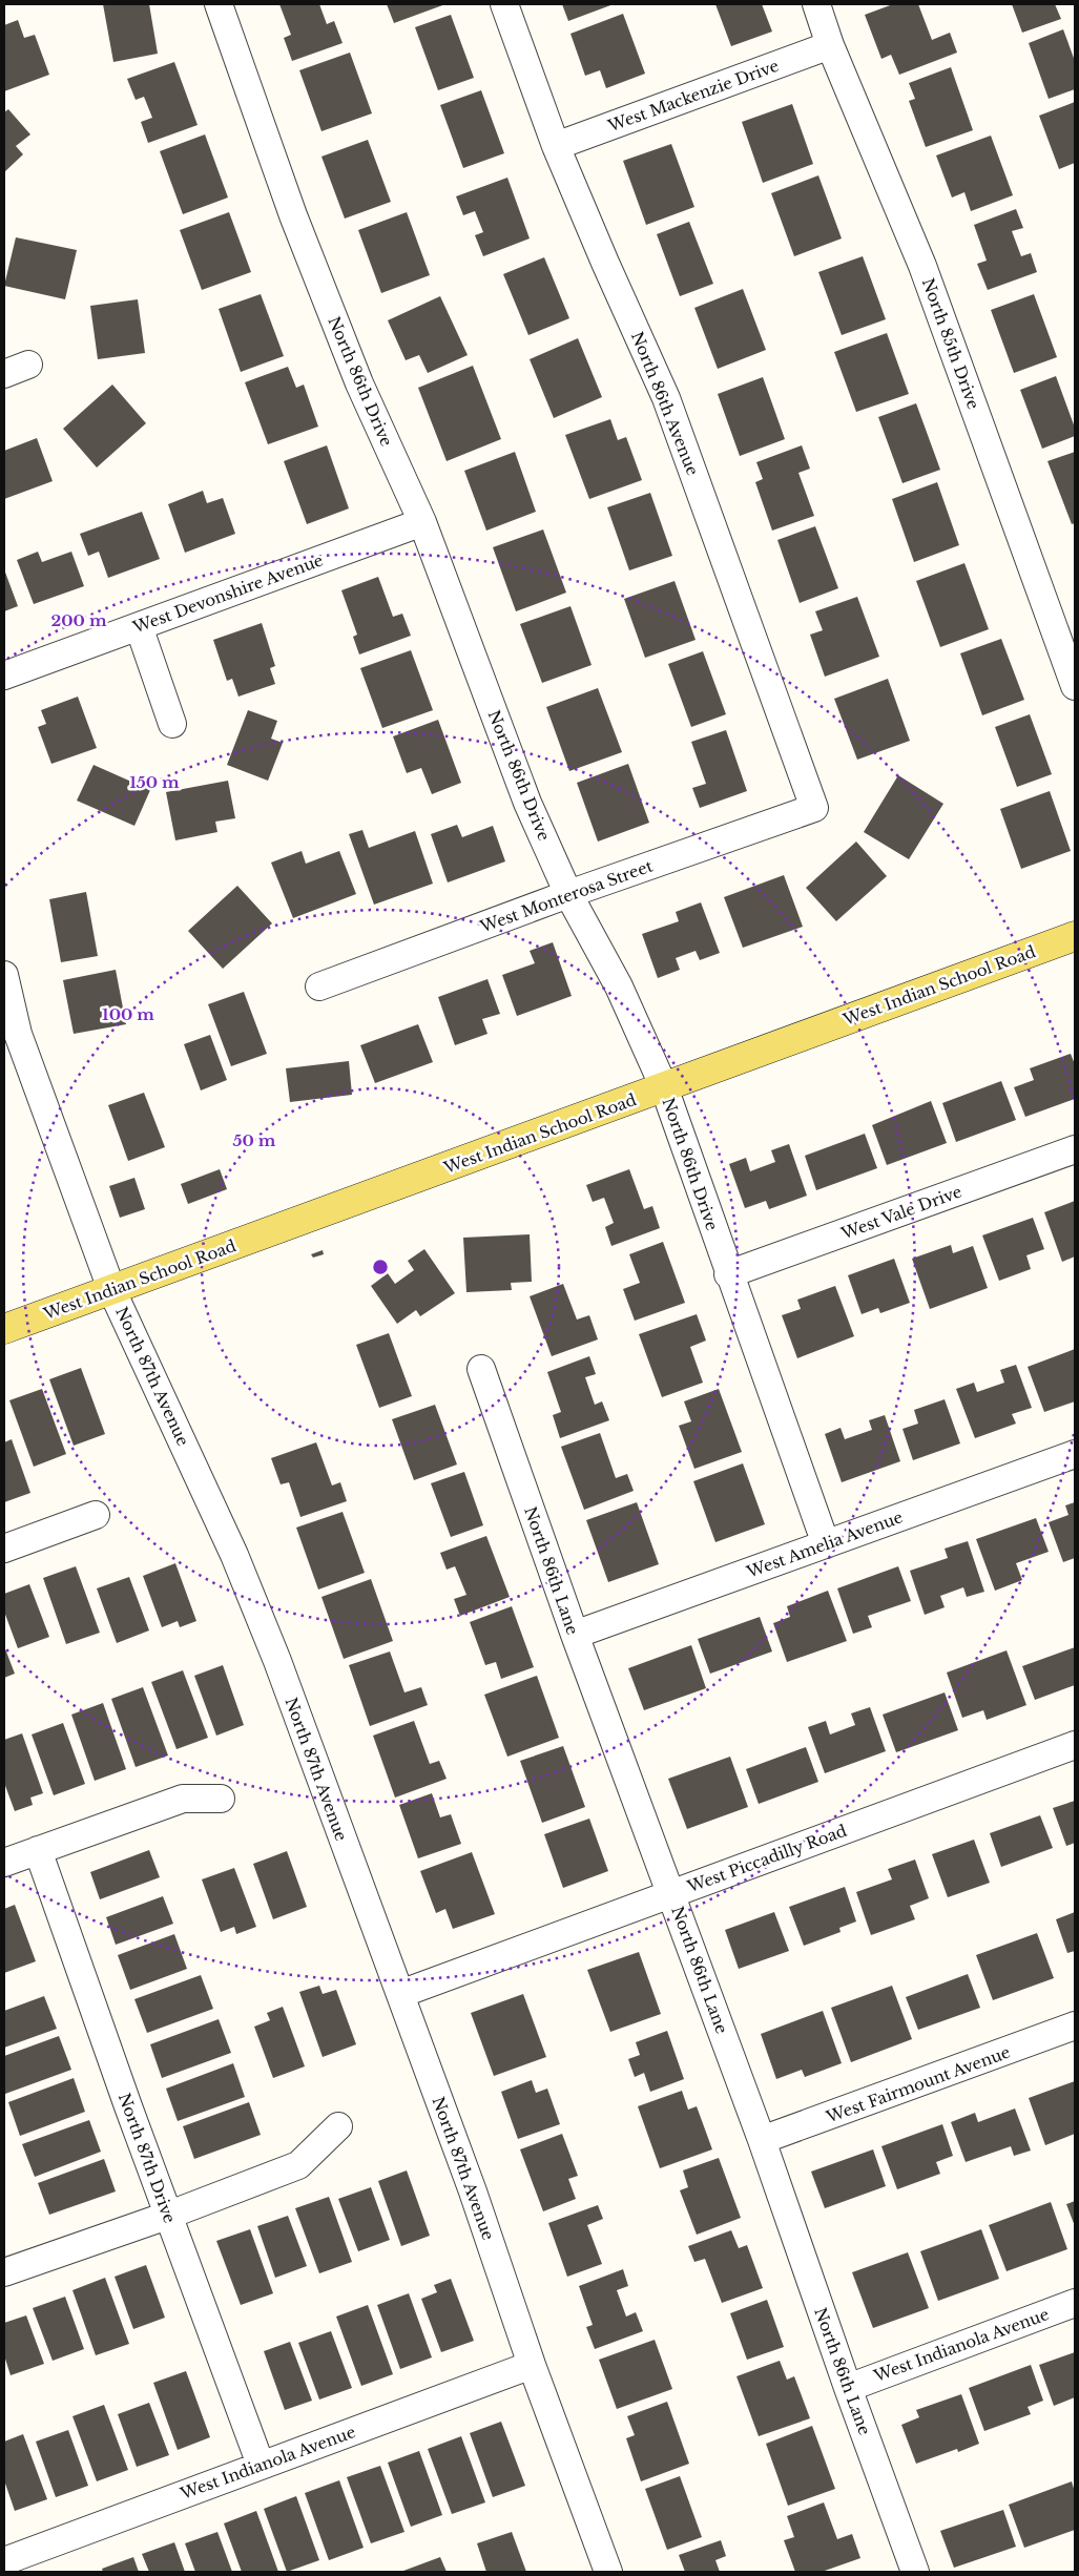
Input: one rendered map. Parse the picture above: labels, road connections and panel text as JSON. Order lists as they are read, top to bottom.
{
  "streets": {
    "main road": ["West Indian School Road"],
    "street": [
      "West Mackenzie Drive",
      "North 85th Drive",
      "North 86th Drive",
      "North 86th Avenue",
      "West Devonshire Avenue",
      "West Monterosa Street",
      "West Vale Drive",
      "North 87th Avenue",
      "West Amelia Avenue",
      "North 86th Lane",
      "West Piccadilly Road",
      "West Fairmount Avenue",
      "North 87th Drive",
      "West Indianola Avenue"
    ]
  },
  "crossings": [
    ["West Mackenzie Drive", "North 85th Drive"],
    ["West Mackenzie Drive", "North 86th Avenue"],
    ["North 86th Drive", "West Devonshire Avenue"],
    ["North 86th Drive", "West Monterosa Street"],
    ["North 86th Drive", "West Indian School Road"],
    ["North 86th Drive", "West Vale Drive"],
    ["North 86th Drive", "West Amelia Avenue"],
    ["North 86th Avenue", "West Monterosa Street"],
    ["West Indian School Road", "North 87th Avenue"],
    ["North 87th Avenue", "West Piccadilly Road"],
    ["North 87th Avenue", "West Indianola Avenue"],
    ["West Amelia Avenue", "North 86th Lane"],
    ["North 86th Lane", "West Piccadilly Road"],
    ["North 86th Lane", "West Fairmount Avenue"],
    ["North 86th Lane", "West Indianola Avenue"],
    ["North 87th Drive", "West Indianola Avenue"]
  ],
  "rings": [
    "200 m",
    "150 m",
    "100 m",
    "50 m"
  ]
}
